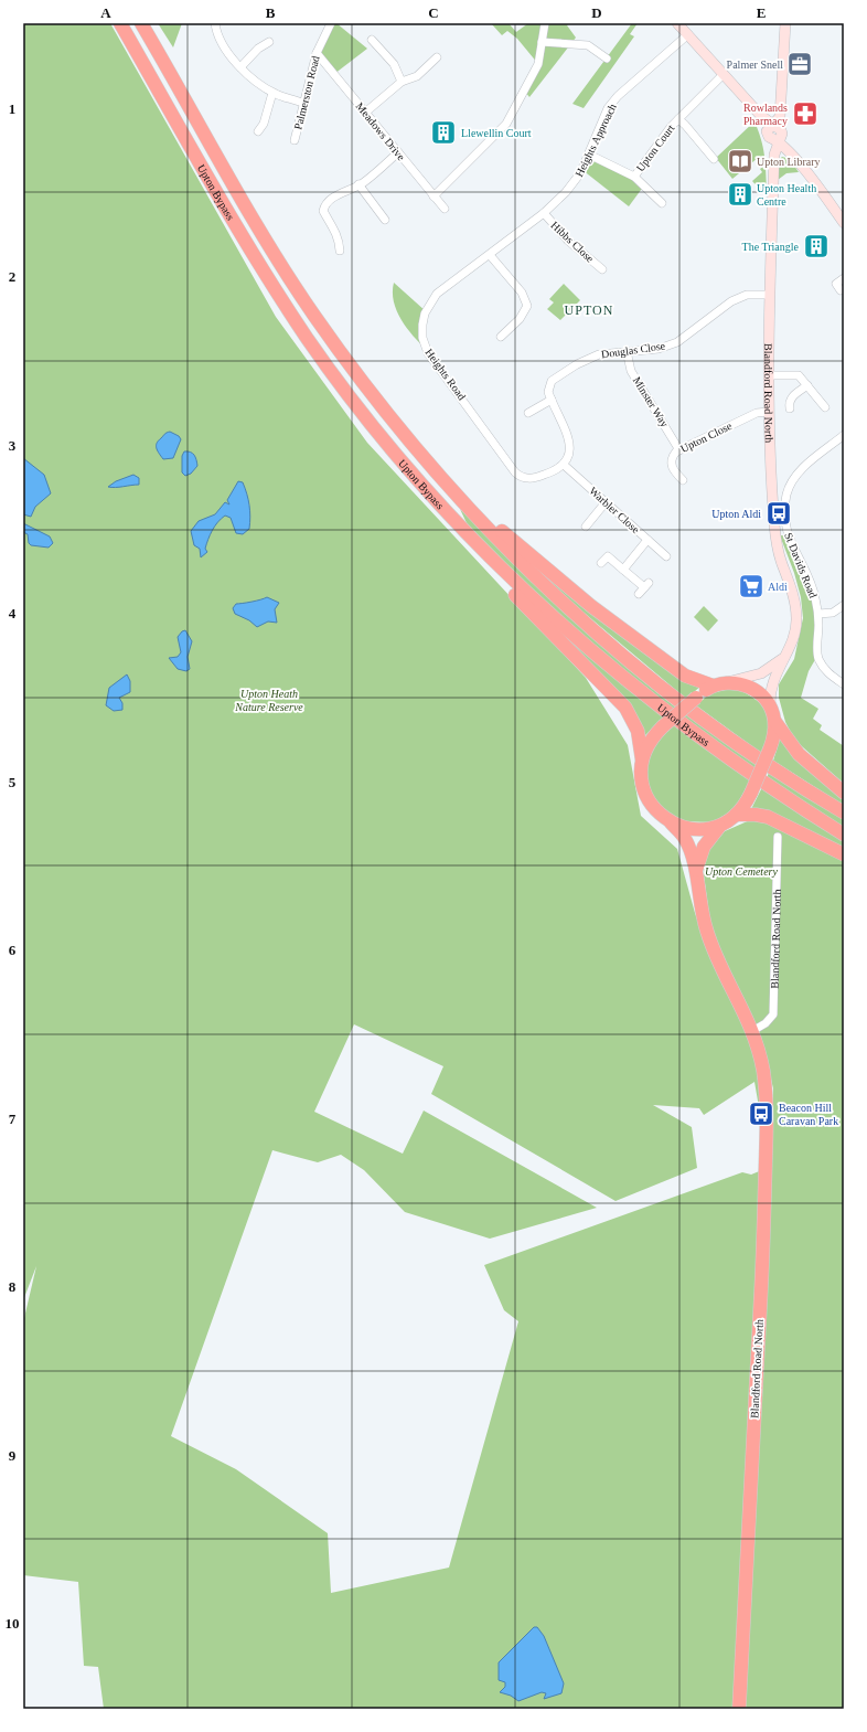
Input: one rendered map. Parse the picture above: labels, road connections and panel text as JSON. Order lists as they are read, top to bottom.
{
  "streets": {
    "highway": ["Upton Bypass", "Blandford Road North"],
    "street": [
      "Palmerston Road",
      "Meadows Drive",
      "Heights Approach",
      "Upton Court",
      "Hibbs Close",
      "Douglas Close",
      "Heights Road",
      "Minster Way",
      "Upton Close",
      "Warbler Close",
      "St Davids Road"
    ]
  },
  "crossings": [
    ["Palmerston Road", "Meadows Drive"],
    ["Heights Approach", "Hibbs Close"],
    ["Heights Approach", "Heights Road"],
    ["Hibbs Close", "Heights Road"],
    ["Douglas Close", "Heights Road"],
    ["Douglas Close", "Blandford Road North"],
    ["Douglas Close", "Minster Way"],
    ["Douglas Close", "Warbler Close"],
    ["Heights Road", "Warbler Close"],
    ["Blandford Road North", "Upton Close"],
    ["Minster Way", "Upton Close"]
  ],
  "districts": ["UPTON"],
  "parks": ["Upton Heath Nature Reserve", "Upton Cemetery"],
  "places": {
    "office": ["Palmer Snell"],
    "pharmacy": ["Rowlands Pharmacy"],
    "building": ["Llewellin Court", "Upton Health Centre", "The Triangle"],
    "library": ["Upton Library"],
    "bus stop": ["Upton Aldi", "Beacon Hill Caravan Park"],
    "supermarket": ["Aldi"]
  },
  "grid": {
    "columns": [
      "A",
      "B",
      "C",
      "D",
      "E"
    ],
    "rows": [
      "1",
      "2",
      "3",
      "4",
      "5",
      "6",
      "7",
      "8",
      "9",
      "10"
    ]
  }
}
